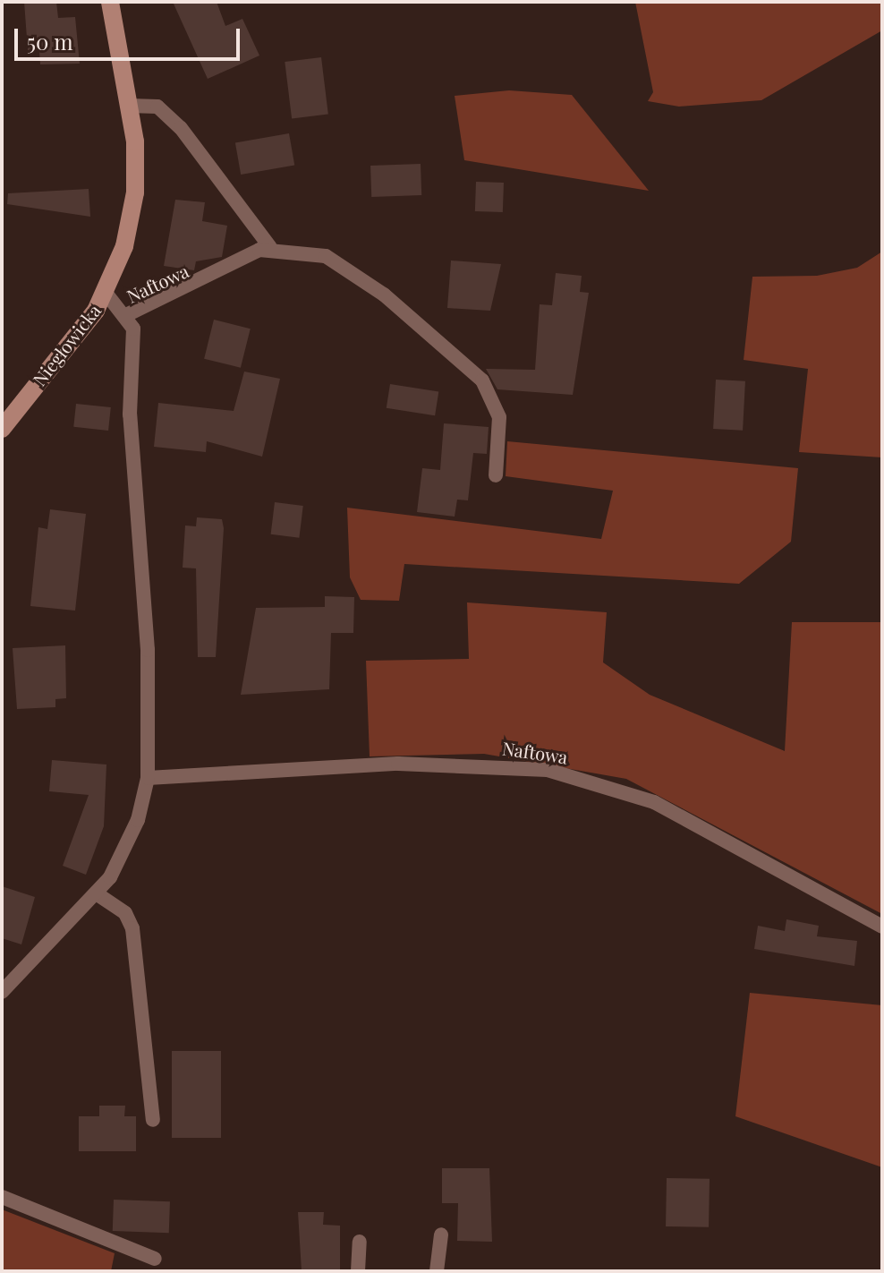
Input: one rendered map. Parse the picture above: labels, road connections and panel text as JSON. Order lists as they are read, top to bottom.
{
  "streets": {
    "street": ["Niegłowicka"],
    "lane": ["Naftowa"]
  },
  "scale_bar": "50 m"
}
